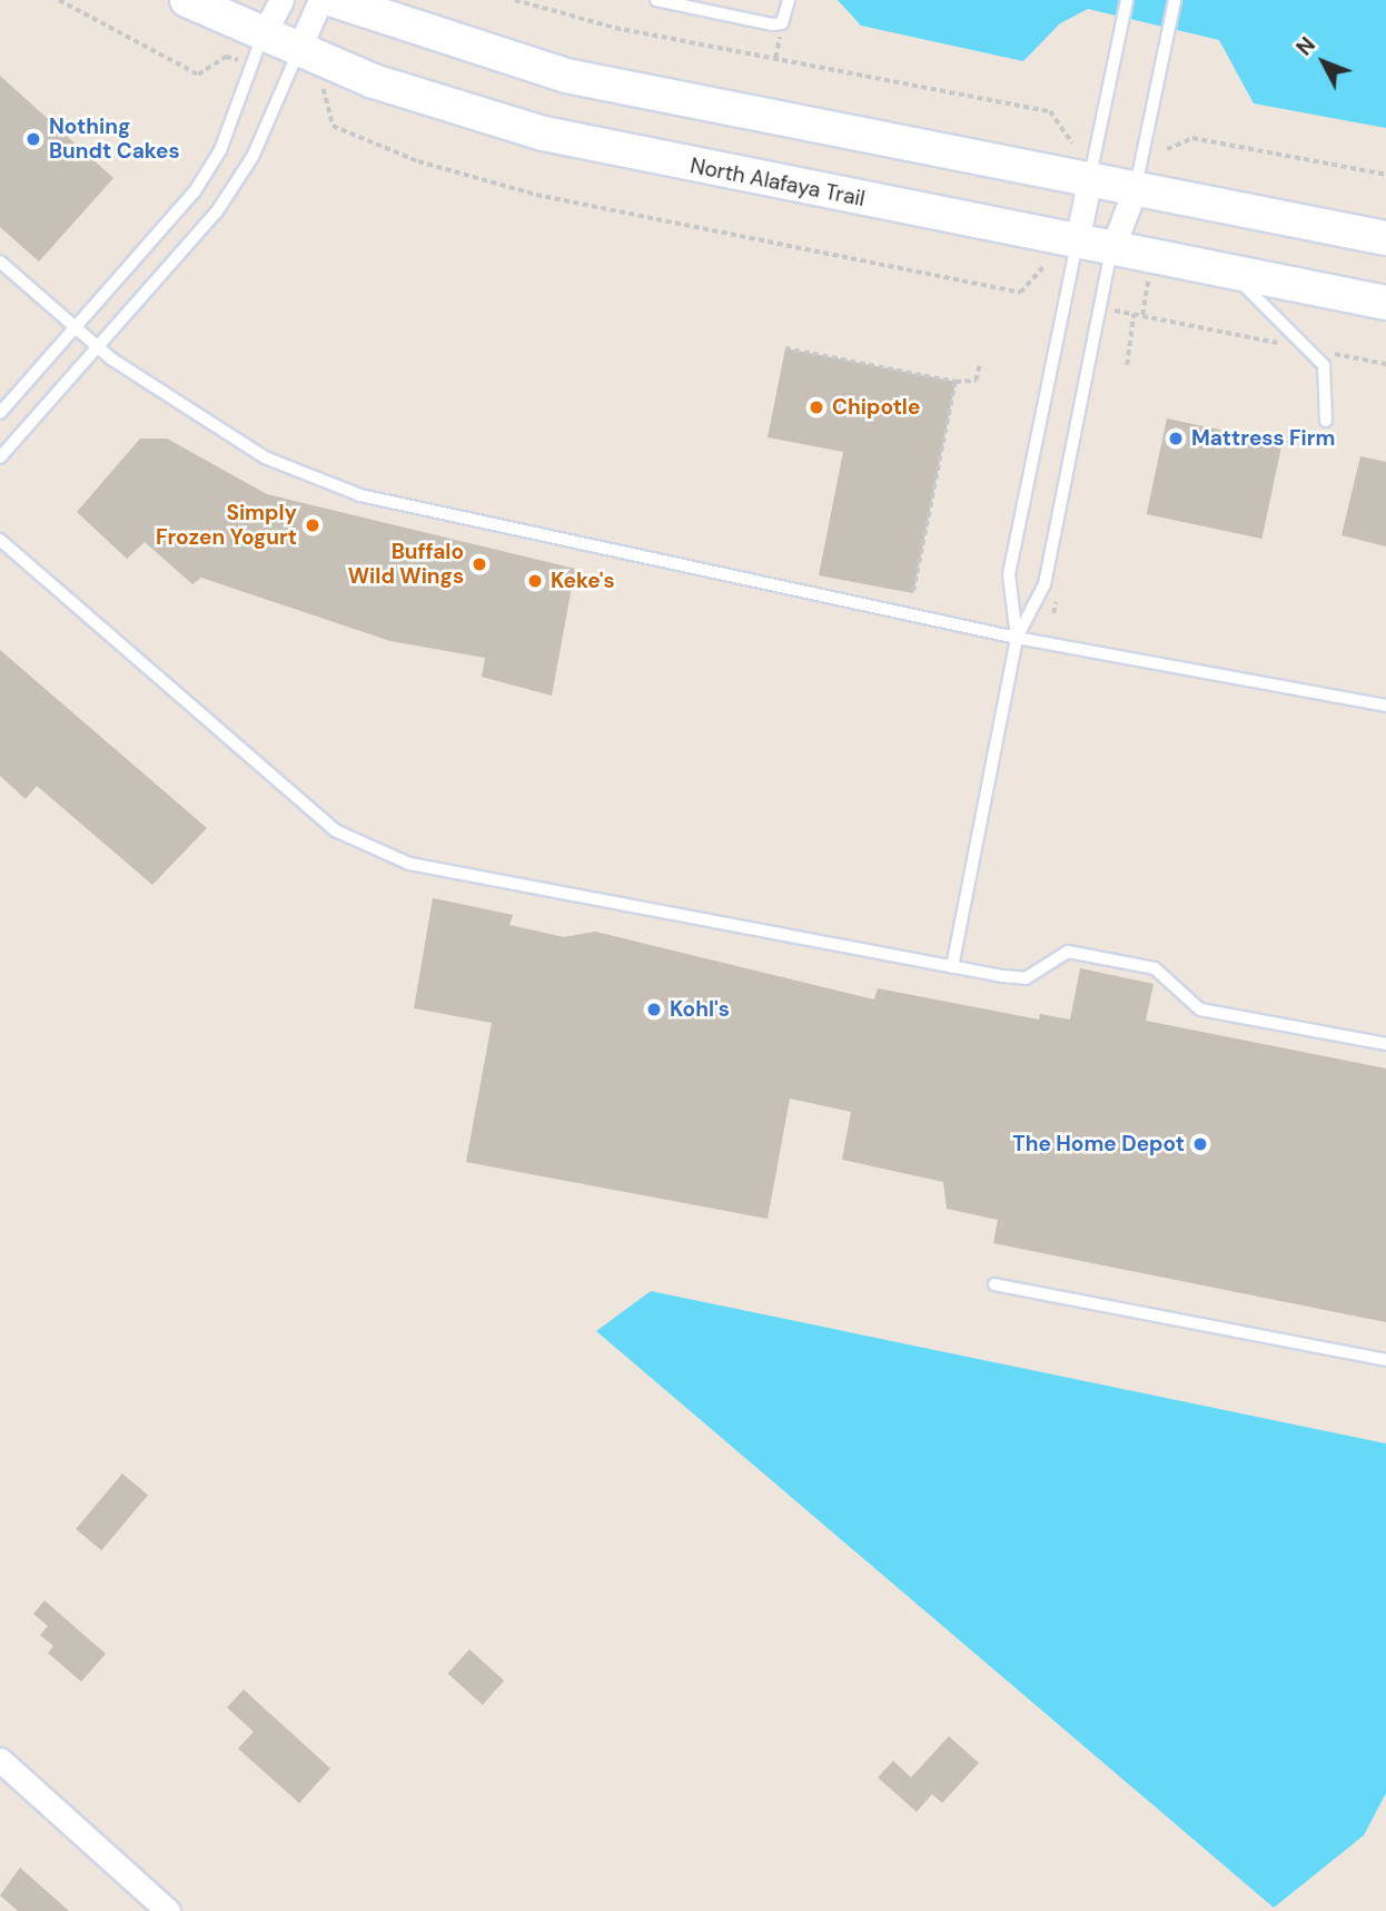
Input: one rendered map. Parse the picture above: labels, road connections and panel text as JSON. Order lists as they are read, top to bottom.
{
  "streets": {
    "main road": ["North Alafaya Trail"]
  },
  "places": [
    "Nothing Bundt Cakes",
    "Chipotle",
    "Mattress Firm",
    "Simply Frozen Yogurt",
    "Buffalo Wild Wings",
    "Keke's",
    "Kohl's",
    "The Home Depot"
  ],
  "north": "top left"
}
